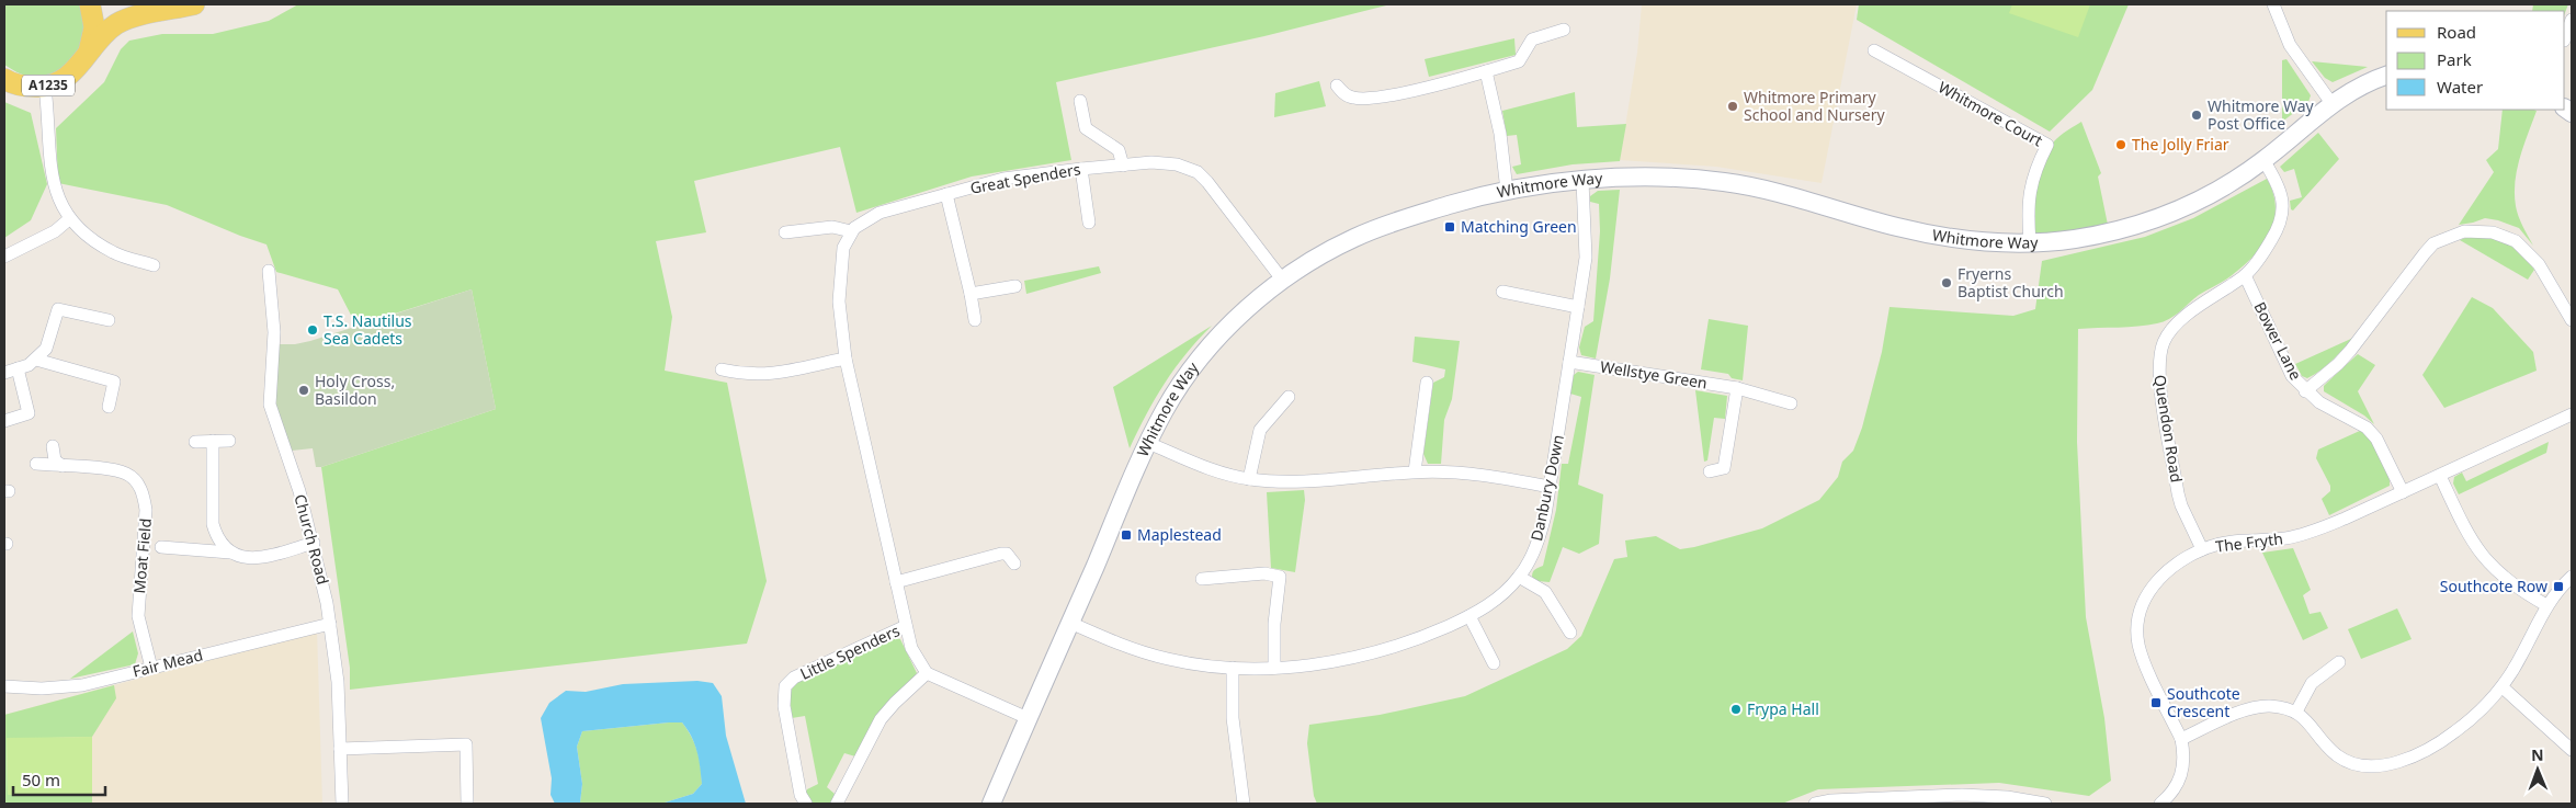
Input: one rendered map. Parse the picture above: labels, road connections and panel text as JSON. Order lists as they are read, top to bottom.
{
  "streets": {
    "main road": ["A1235"],
    "street": [
      "Whitmore Court",
      "Great Spenders",
      "Whitmore Way",
      "Bower Lane",
      "Wellstye Green",
      "Quendon Road",
      "Danbury Down",
      "Church Road",
      "The Fryth",
      "Moat Field",
      "Little Spenders",
      "Fair Mead"
    ]
  },
  "crossings": [
    ["Whitmore Court", "Whitmore Way"],
    ["Great Spenders", "Whitmore Way"],
    ["Whitmore Way", "Quendon Road"],
    ["Whitmore Way", "Danbury Down"],
    ["Bower Lane", "Quendon Road"],
    ["Bower Lane", "The Fryth"],
    ["Wellstye Green", "Danbury Down"],
    ["Quendon Road", "The Fryth"],
    ["Church Road", "Fair Mead"],
    ["Moat Field", "Fair Mead"]
  ],
  "places": {
    "other": [
      "Whitmore Primary School and Nursery",
      "Whitmore Way Post Office",
      "The Jolly Friar",
      "Fryerns Baptist Church",
      "T.S. Nautilus Sea Cadets",
      "Holy Cross, Basildon",
      "Frypa Hall"
    ],
    "transit": [
      "Matching Green",
      "Maplestead",
      "Southcote Row",
      "Southcote Crescent"
    ]
  },
  "legend": ["Road", "Park", "Water"],
  "scale_bar": "50 m",
  "north": "top"
}
